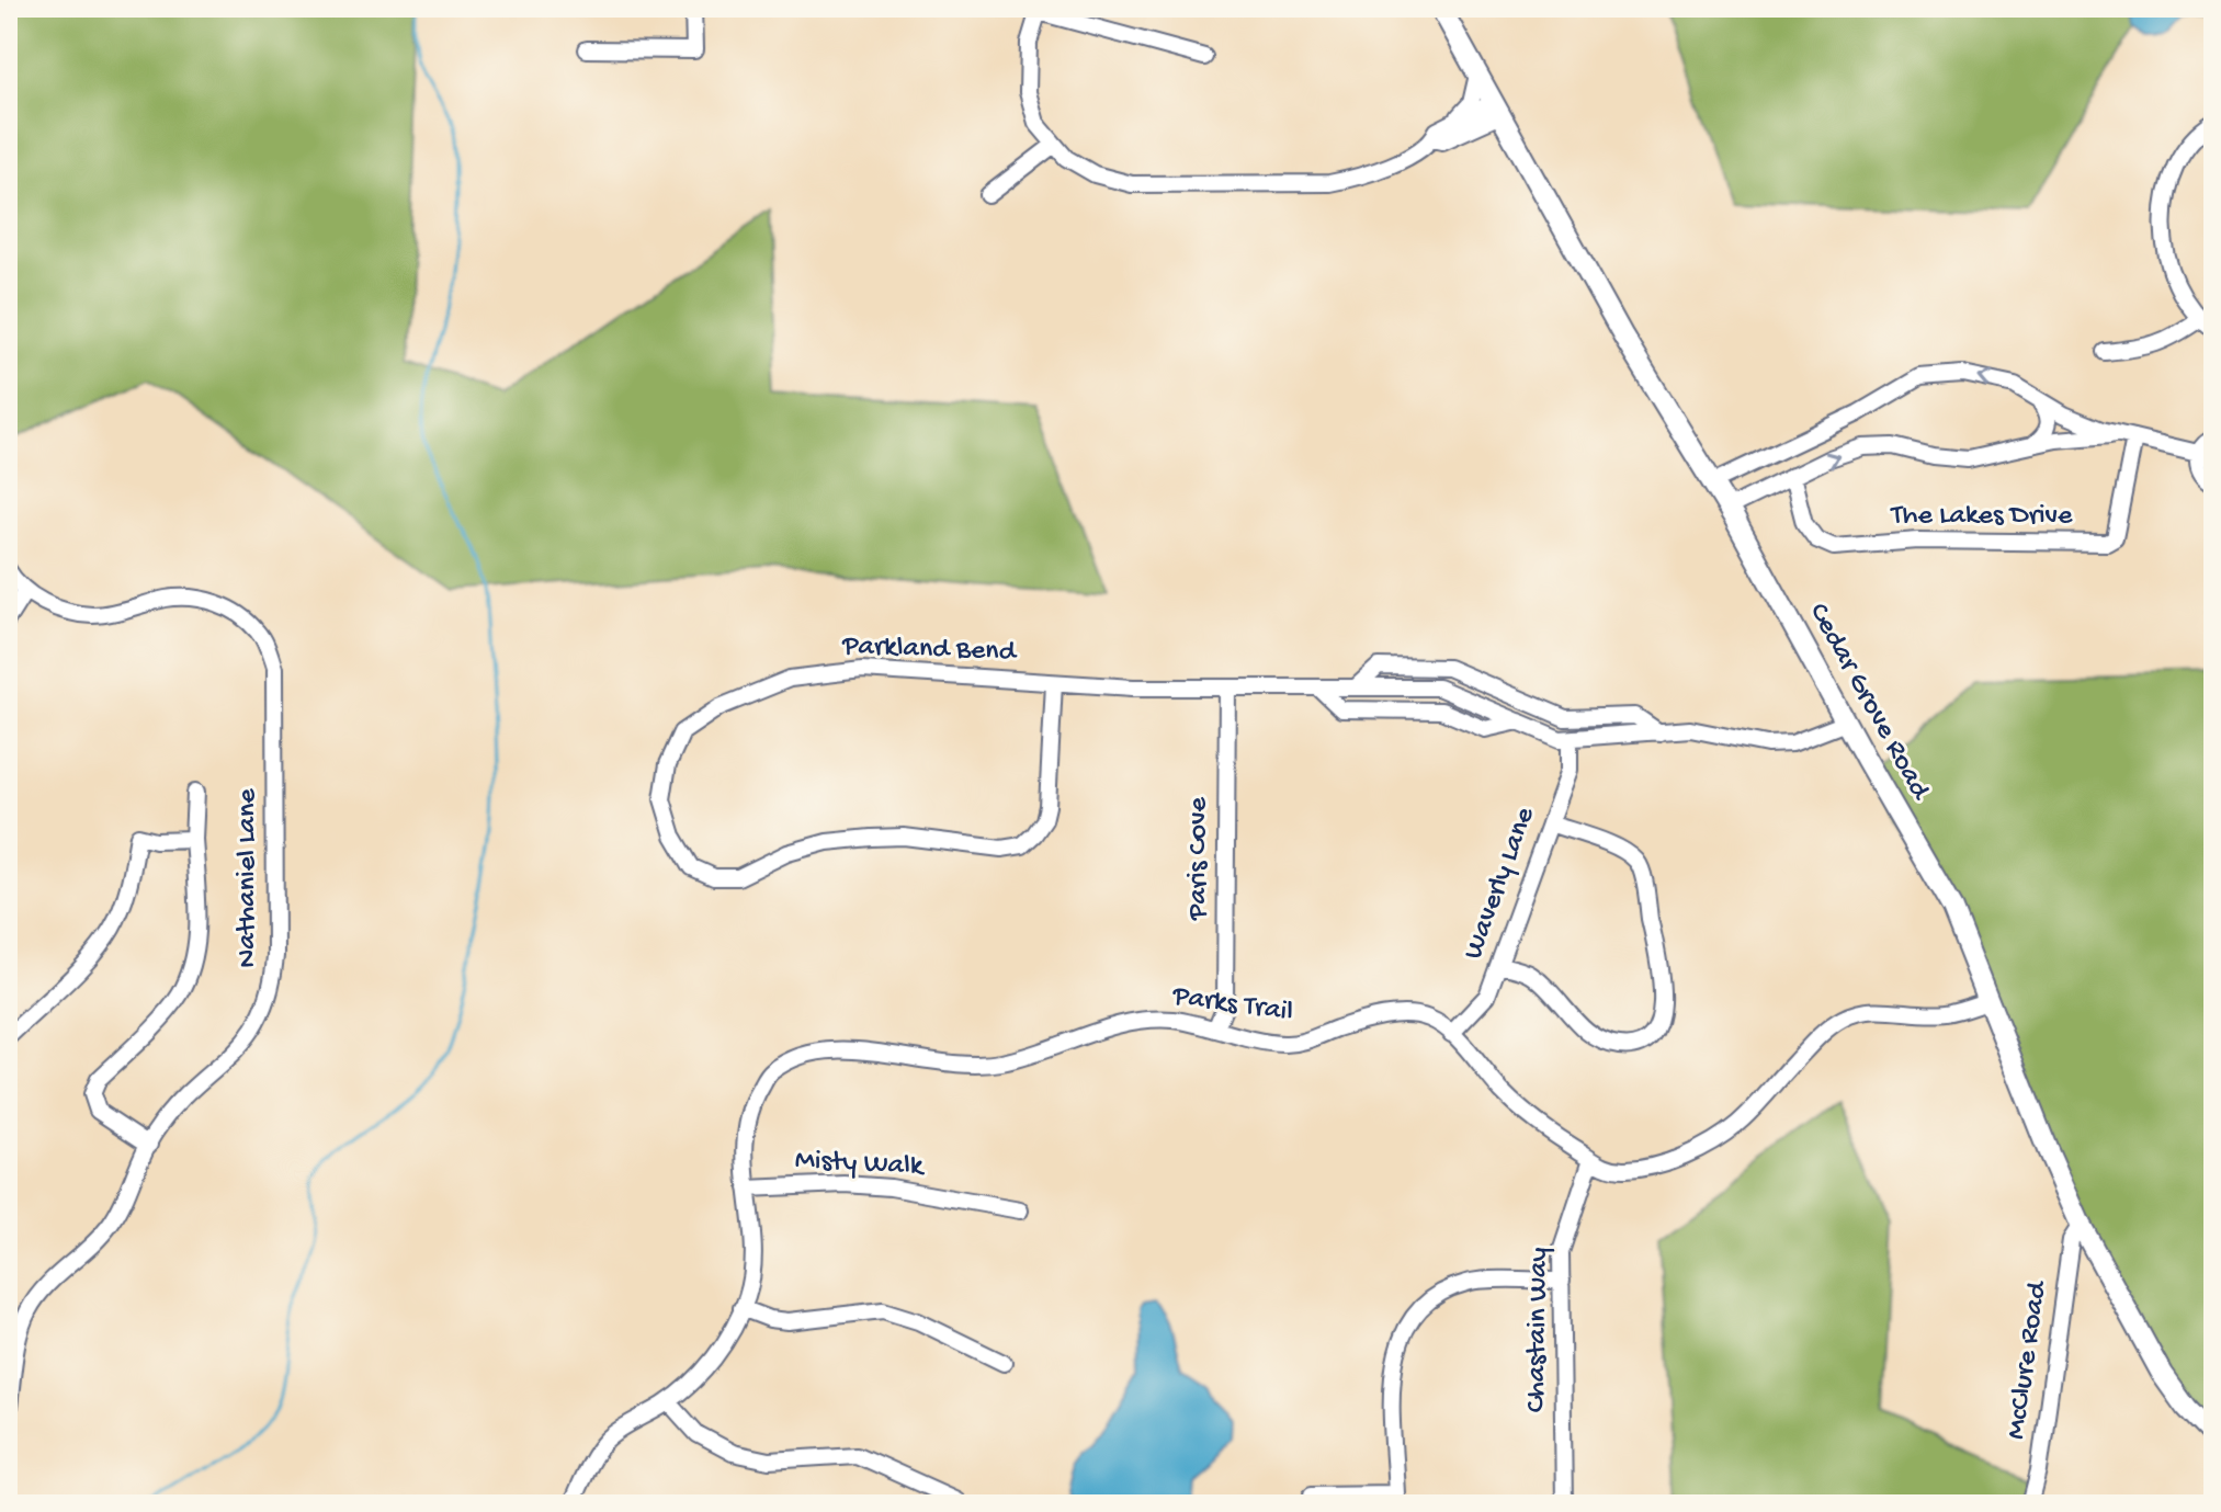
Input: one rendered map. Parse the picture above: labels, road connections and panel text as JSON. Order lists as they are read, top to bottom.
{
  "streets": {
    "main road": ["Cedar Grove Road"],
    "street": [
      "The Lakes Drive",
      "Parkland Bend",
      "Paris Cove",
      "Nathaniel Lane",
      "Waverly Lane",
      "Parks Trail",
      "Misty Walk",
      "Chastain Way",
      "McClure Road"
    ]
  },
  "crossings": [
    ["The Lakes Drive", "Cedar Grove Road"],
    ["Parkland Bend", "Cedar Grove Road"],
    ["Parkland Bend", "Paris Cove"],
    ["Parkland Bend", "Waverly Lane"],
    ["Cedar Grove Road", "Parks Trail"],
    ["Cedar Grove Road", "McClure Road"],
    ["Paris Cove", "Parks Trail"],
    ["Waverly Lane", "Parks Trail"],
    ["Parks Trail", "Misty Walk"],
    ["Parks Trail", "Chastain Way"]
  ]
}
